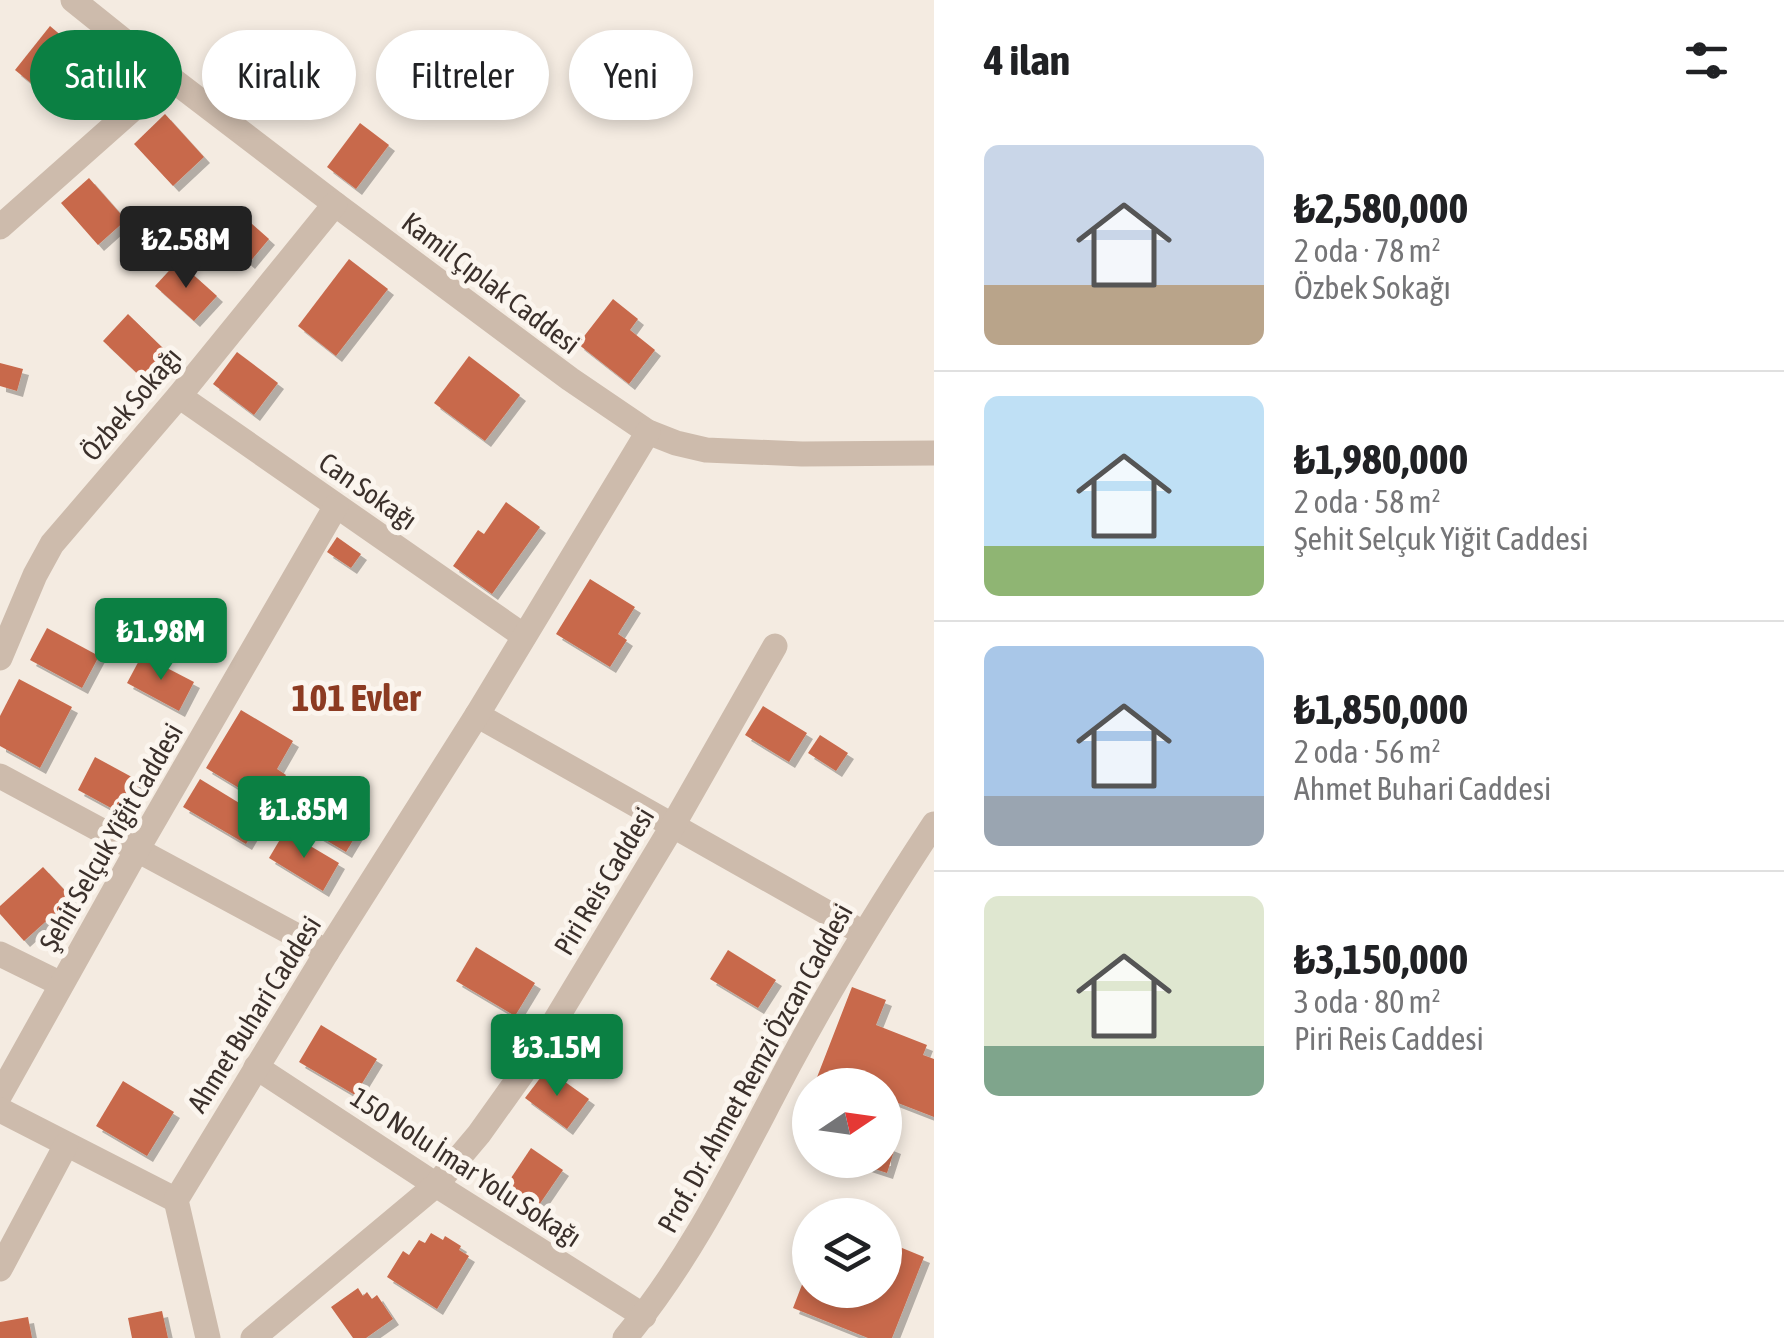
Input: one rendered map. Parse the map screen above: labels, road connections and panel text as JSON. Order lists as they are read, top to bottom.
{
  "streets": {
    "street": [
      "Kamil Çıplak Caddesi",
      "Özbek Sokağı",
      "Can Sokağı",
      "Şehit Selçuk Yiğit Caddesi",
      "Piri Reis Caddesi",
      "Ahmet Buhari Caddesi",
      "Prof. Dr. Ahmet Remzi Özcan Caddesi",
      "150 Nolu İmar Yolu Sokağı"
    ]
  },
  "crossings": [
    ["Kamil Çıplak Caddesi", "Özbek Sokağı"],
    ["Kamil Çıplak Caddesi", "Ahmet Buhari Caddesi"],
    ["Özbek Sokağı", "Can Sokağı"],
    ["Can Sokağı", "Şehit Selçuk Yiğit Caddesi"],
    ["Can Sokağı", "Ahmet Buhari Caddesi"],
    ["Piri Reis Caddesi", "150 Nolu İmar Yolu Sokağı"],
    ["Ahmet Buhari Caddesi", "150 Nolu İmar Yolu Sokağı"],
    ["Prof. Dr. Ahmet Remzi Özcan Caddesi", "150 Nolu İmar Yolu Sokağı"]
  ],
  "districts": ["101 Evler"],
  "north": "right",
  "page": {
    "heading": "4 ilan",
    "chip": [
      "Satılık",
      "Kiralık",
      "Filtreler",
      "Yeni"
    ],
    "list": [
      {
        "name": "₺2,580,000",
        "note": "2 oda · 78 m² · Özbek Sokağı"
      },
      {
        "name": "₺1,980,000",
        "note": "2 oda · 58 m² · Şehit Selçuk Yiğit Caddesi"
      },
      {
        "name": "₺1,850,000",
        "note": "2 oda · 56 m² · Ahmet Buhari Caddesi"
      },
      {
        "name": "₺3,150,000",
        "note": "3 oda · 80 m² · Piri Reis Caddesi"
      }
    ],
    "price": [
      "₺2.58M",
      "₺1.98M",
      "₺1.85M",
      "₺3.15M"
    ]
  }
}
